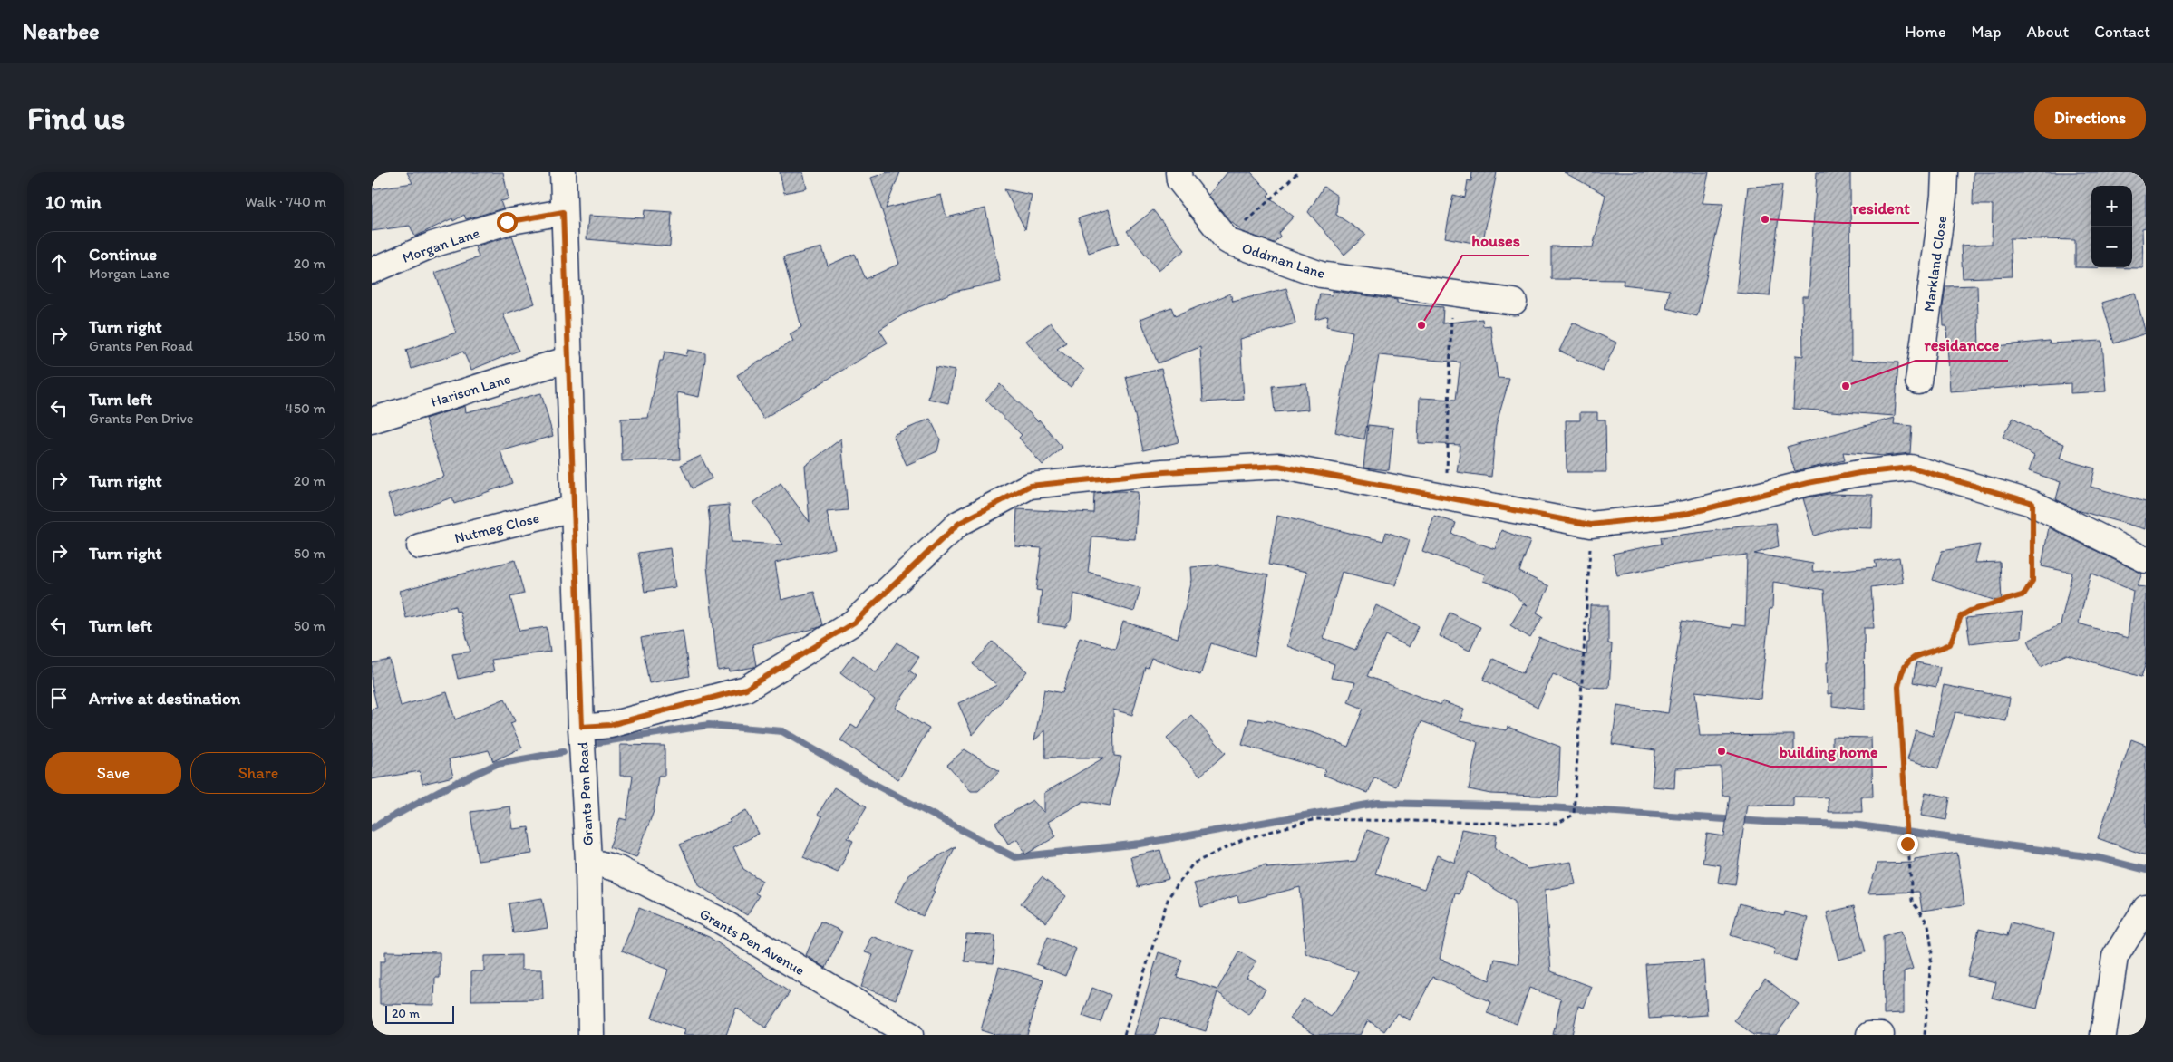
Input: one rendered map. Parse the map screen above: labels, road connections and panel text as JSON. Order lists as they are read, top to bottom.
{
  "streets": {
    "street": [
      "Morgan Lane",
      "Oddman Lane",
      "Markland Close",
      "Harison Lane",
      "Nutmeg Close",
      "Grants Pen Road",
      "Grants Pen Avenue"
    ]
  },
  "crossings": [
    ["Morgan Lane", "Grants Pen Road"],
    ["Harison Lane", "Grants Pen Road"],
    ["Nutmeg Close", "Grants Pen Road"],
    ["Grants Pen Road", "Grants Pen Avenue"]
  ],
  "places": [
    "resident",
    "houses",
    "residancce",
    "building home"
  ],
  "scale_bar": "20 m",
  "page": {
    "header": "Nearbee",
    "nav": [
      "Home",
      "Map",
      "About",
      "Contact"
    ],
    "buttons": [
      "Directions",
      ["Save", "Share"]
    ],
    "title": "Find us",
    "heading": ["10 min", "Walk · 740 m"],
    "map_buttons": ["+", "−"],
    "list": [
      ["Continue", "Morgan Lane", "20 m"],
      ["Turn right", "Grants Pen Road", "150 m"],
      ["Turn left", "Grants Pen Drive", "450 m"],
      ["Turn right", "20 m"],
      ["Turn right", "50 m"],
      ["Turn left", "50 m"],
      "Arrive at destination"
    ],
    "scale": "20 m"
  }
}
